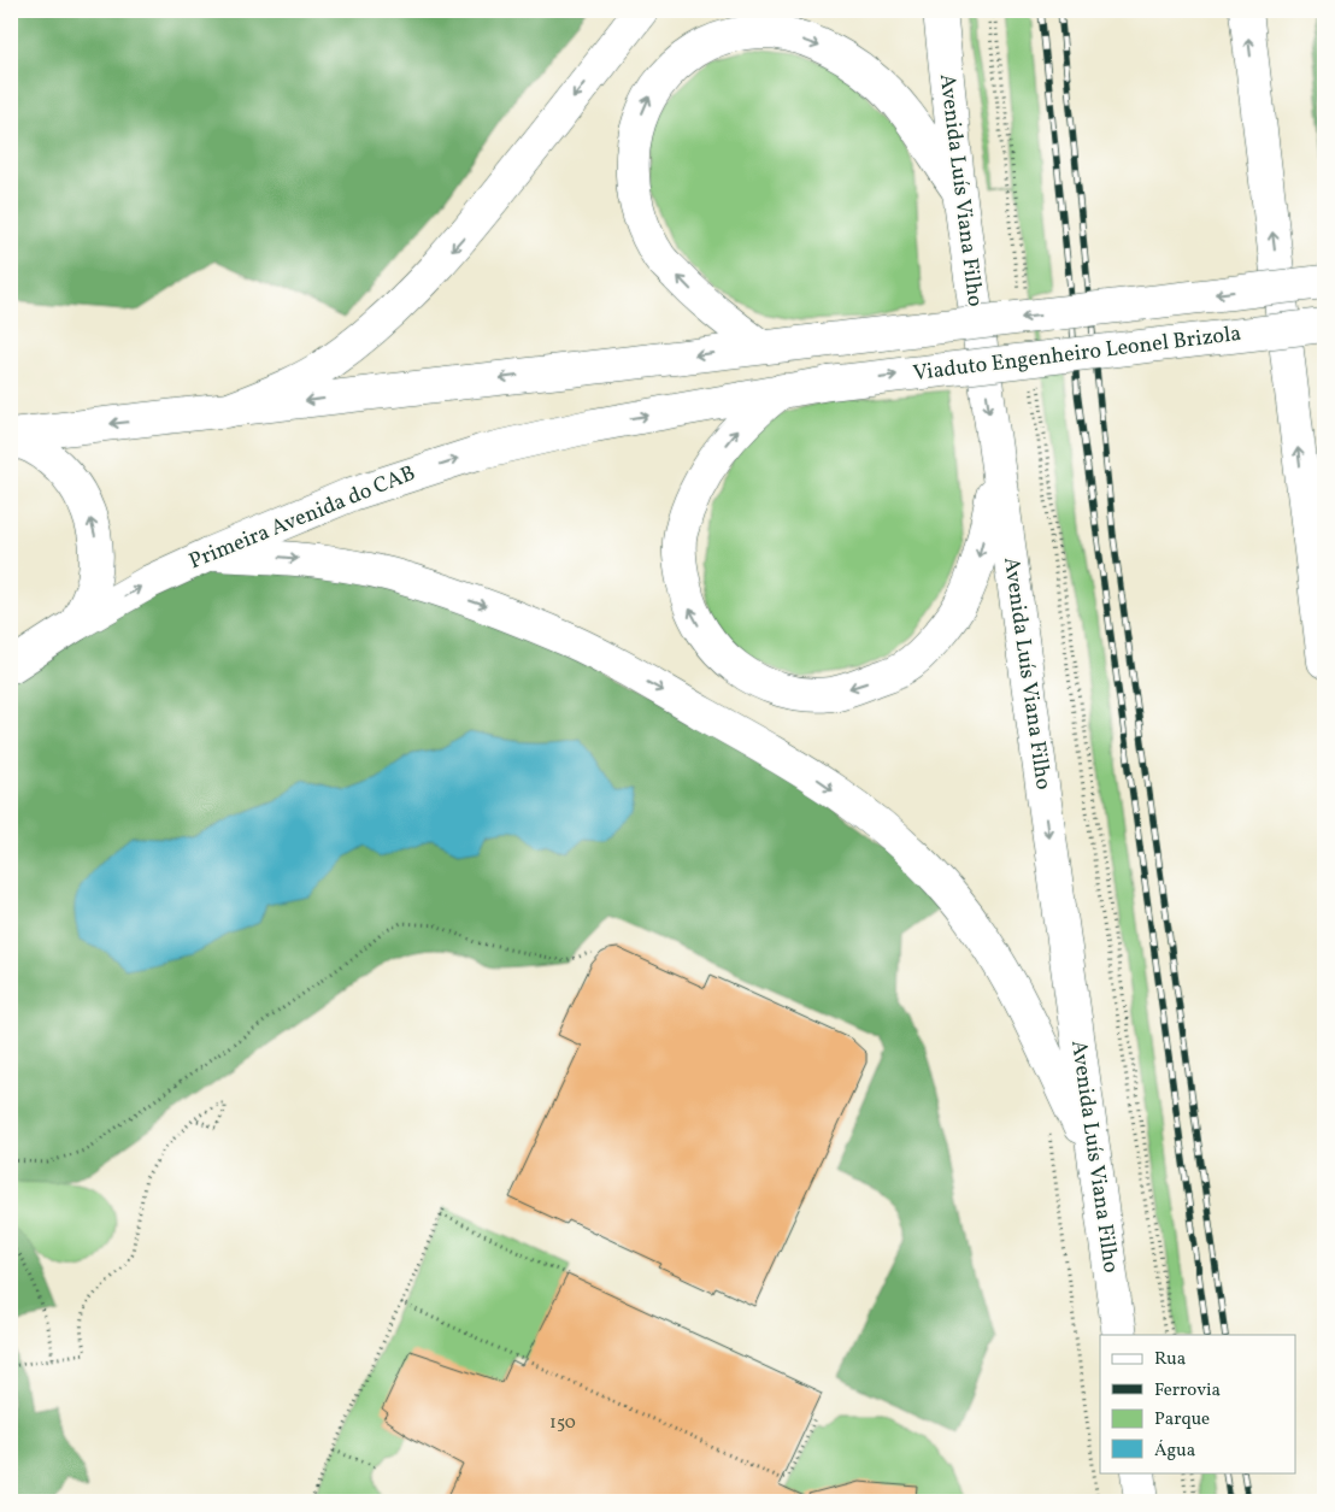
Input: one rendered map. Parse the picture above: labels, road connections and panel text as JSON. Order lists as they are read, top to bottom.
{
  "streets": {
    "main road": ["Avenida Luís Viana Filho", "Viaduto Engenheiro Leonel Brizola", "Primeira Avenida do CAB"]
  },
  "crossings": [
    ["Viaduto Engenheiro Leonel Brizola", "Primeira Avenida do CAB"]
  ],
  "one_way": ["Avenida Luís Viana Filho"],
  "house_numbers": ["150"],
  "legend": [
    "Rua",
    "Ferrovia",
    "Parque",
    "Água"
  ]
}
